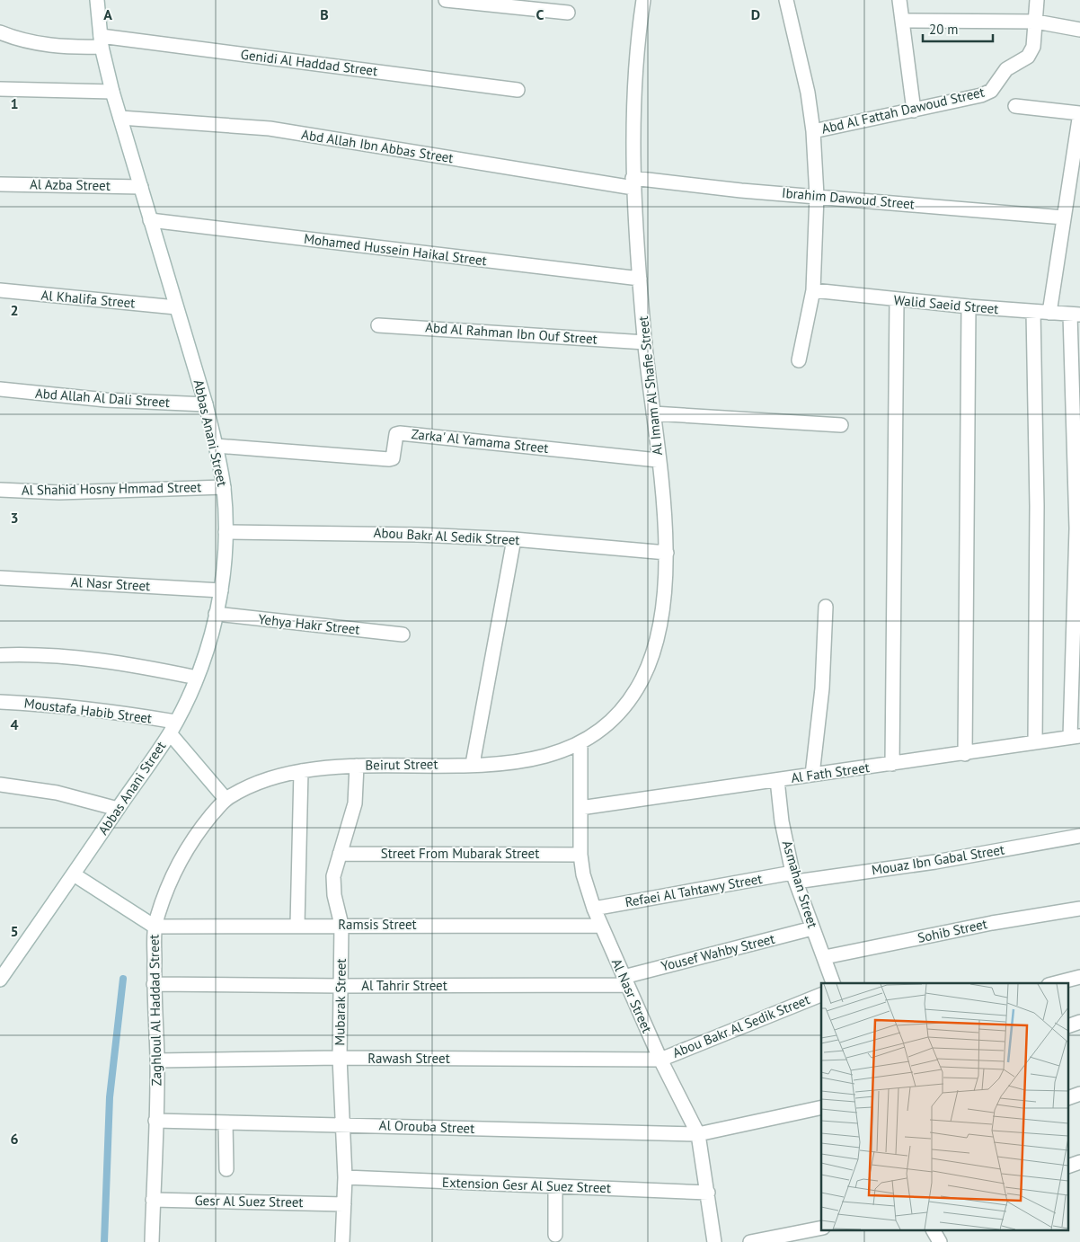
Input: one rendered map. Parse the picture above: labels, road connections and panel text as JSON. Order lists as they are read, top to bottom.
{
  "streets": {
    "street": [
      "Genidi Al Haddad Street",
      "Abd Al Fattah Dawoud Street",
      "Abd Allah Ibn Abbas Street",
      "Al Azba Street",
      "Ibrahim Dawoud Street",
      "Mohamed Hussein Haikal Street",
      "Al Khalifa Street",
      "Walid Saeid Street",
      "Abd Al Rahman Ibn Ouf Street",
      "Al Imam Al Shafie Street",
      "Abd Allah Al Dali Street",
      "Abbas Anani Street",
      "Zarka' Al Yamama Street",
      "Al Shahid Hosny Hmmad Street",
      "Abou Bakr Al Sedik Street",
      "Al Nasr Street",
      "Yehya Hakr Street",
      "Moustafa Habib Street",
      "Beirut Street",
      "Al Fath Street",
      "Street From Mubarak Street",
      "Mouaz Ibn Gabal Street",
      "Asmahan Street",
      "Refaei Al Tahtawy Street",
      "Ramsis Street",
      "Sohib Street",
      "Yousef Wahby Street",
      "Al Tahrir Street",
      "Mubarak Street",
      "Zaghloul Al Haddad Street",
      "Rawash Street",
      "Al Orouba Street",
      "Extension Gesr Al Suez Street",
      "Gesr Al Suez Street"
    ]
  },
  "crossings": [
    ["Genidi Al Haddad Street", "Abbas Anani Street"],
    ["Abd Allah Ibn Abbas Street", "Ibrahim Dawoud Street"],
    ["Abd Allah Ibn Abbas Street", "Al Imam Al Shafie Street"],
    ["Abd Allah Ibn Abbas Street", "Abbas Anani Street"],
    ["Al Azba Street", "Abbas Anani Street"],
    ["Ibrahim Dawoud Street", "Al Imam Al Shafie Street"],
    ["Mohamed Hussein Haikal Street", "Al Imam Al Shafie Street"],
    ["Mohamed Hussein Haikal Street", "Abbas Anani Street"],
    ["Al Khalifa Street", "Abbas Anani Street"],
    ["Abd Al Rahman Ibn Ouf Street", "Al Imam Al Shafie Street"],
    ["Al Imam Al Shafie Street", "Zarka' Al Yamama Street"],
    ["Al Imam Al Shafie Street", "Abou Bakr Al Sedik Street"],
    ["Al Imam Al Shafie Street", "Al Nasr Street"],
    ["Al Imam Al Shafie Street", "Beirut Street"],
    ["Abd Allah Al Dali Street", "Abbas Anani Street"],
    ["Abbas Anani Street", "Zarka' Al Yamama Street"],
    ["Abbas Anani Street", "Al Shahid Hosny Hmmad Street"],
    ["Abbas Anani Street", "Abou Bakr Al Sedik Street"],
    ["Abbas Anani Street", "Al Nasr Street"],
    ["Abbas Anani Street", "Yehya Hakr Street"],
    ["Abbas Anani Street", "Moustafa Habib Street"],
    ["Abou Bakr Al Sedik Street", "Al Nasr Street"],
    ["Abou Bakr Al Sedik Street", "Rawash Street"],
    ["Al Nasr Street", "Beirut Street"],
    ["Al Nasr Street", "Al Fath Street"],
    ["Al Nasr Street", "Street From Mubarak Street"],
    ["Al Nasr Street", "Refaei Al Tahtawy Street"],
    ["Al Nasr Street", "Ramsis Street"],
    ["Al Nasr Street", "Yousef Wahby Street"],
    ["Al Nasr Street", "Al Tahrir Street"],
    ["Al Nasr Street", "Rawash Street"],
    ["Al Nasr Street", "Al Orouba Street"],
    ["Al Nasr Street", "Extension Gesr Al Suez Street"],
    ["Beirut Street", "Mubarak Street"],
    ["Beirut Street", "Zaghloul Al Haddad Street"],
    ["Al Fath Street", "Asmahan Street"],
    ["Street From Mubarak Street", "Mubarak Street"],
    ["Mouaz Ibn Gabal Street", "Asmahan Street"],
    ["Mouaz Ibn Gabal Street", "Refaei Al Tahtawy Street"],
    ["Asmahan Street", "Refaei Al Tahtawy Street"],
    ["Asmahan Street", "Sohib Street"],
    ["Asmahan Street", "Yousef Wahby Street"],
    ["Ramsis Street", "Mubarak Street"],
    ["Ramsis Street", "Zaghloul Al Haddad Street"],
    ["Yousef Wahby Street", "Al Tahrir Street"],
    ["Al Tahrir Street", "Mubarak Street"],
    ["Al Tahrir Street", "Zaghloul Al Haddad Street"],
    ["Mubarak Street", "Rawash Street"],
    ["Mubarak Street", "Al Orouba Street"],
    ["Mubarak Street", "Extension Gesr Al Suez Street"],
    ["Mubarak Street", "Gesr Al Suez Street"],
    ["Zaghloul Al Haddad Street", "Rawash Street"],
    ["Zaghloul Al Haddad Street", "Al Orouba Street"],
    ["Zaghloul Al Haddad Street", "Gesr Al Suez Street"]
  ],
  "scale_bar": "20 m",
  "grid": {
    "columns": [
      "A",
      "B",
      "C",
      "D"
    ],
    "rows": [
      "1",
      "2",
      "3",
      "4",
      "5",
      "6"
    ]
  }
}
